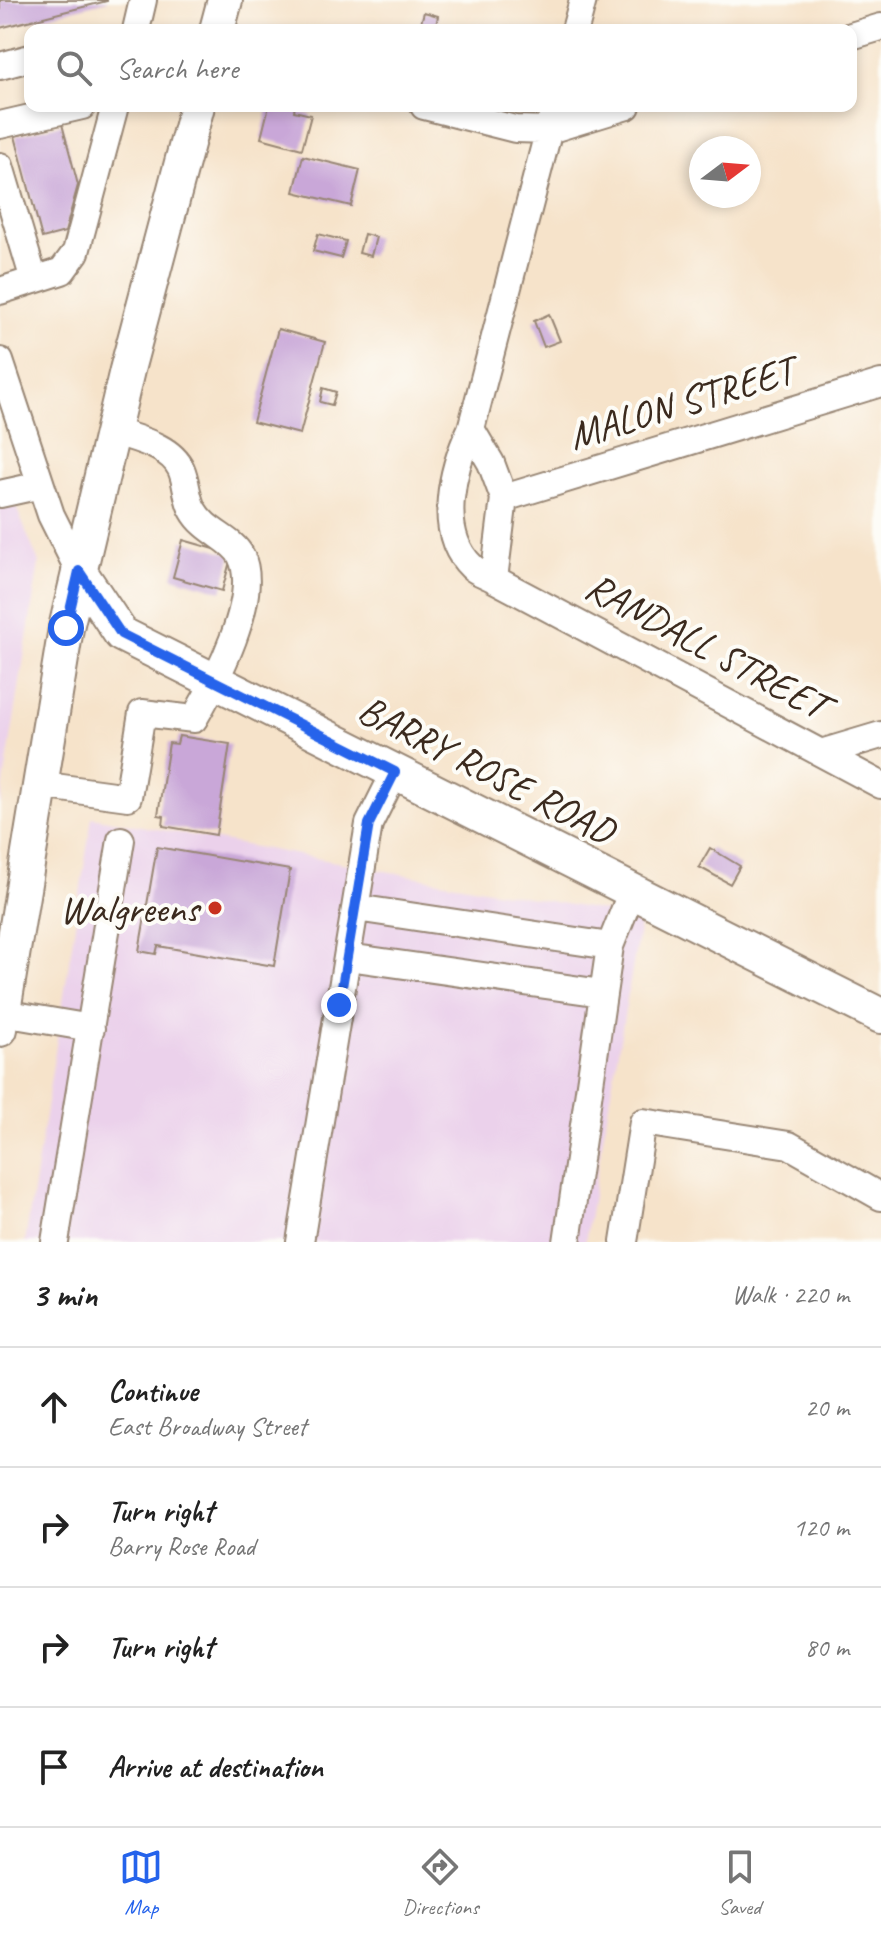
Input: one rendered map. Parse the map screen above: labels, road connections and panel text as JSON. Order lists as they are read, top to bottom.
{
  "streets": {
    "main road": ["BARRY ROSE ROAD"],
    "street": ["MALON STREET", "RANDALL STREET"]
  },
  "places": ["Walgreens"],
  "north": "right",
  "page": {
    "search": "Search here",
    "heading": ["3 min", "Walk · 220 m"],
    "list": [
      ["Continue", "East Broadway Street", "20 m"],
      ["Turn right", "Barry Rose Road", "120 m"],
      ["Turn right", "80 m"],
      "Arrive at destination"
    ],
    "nav": ["Map", "Directions", "Saved"]
  }
}
